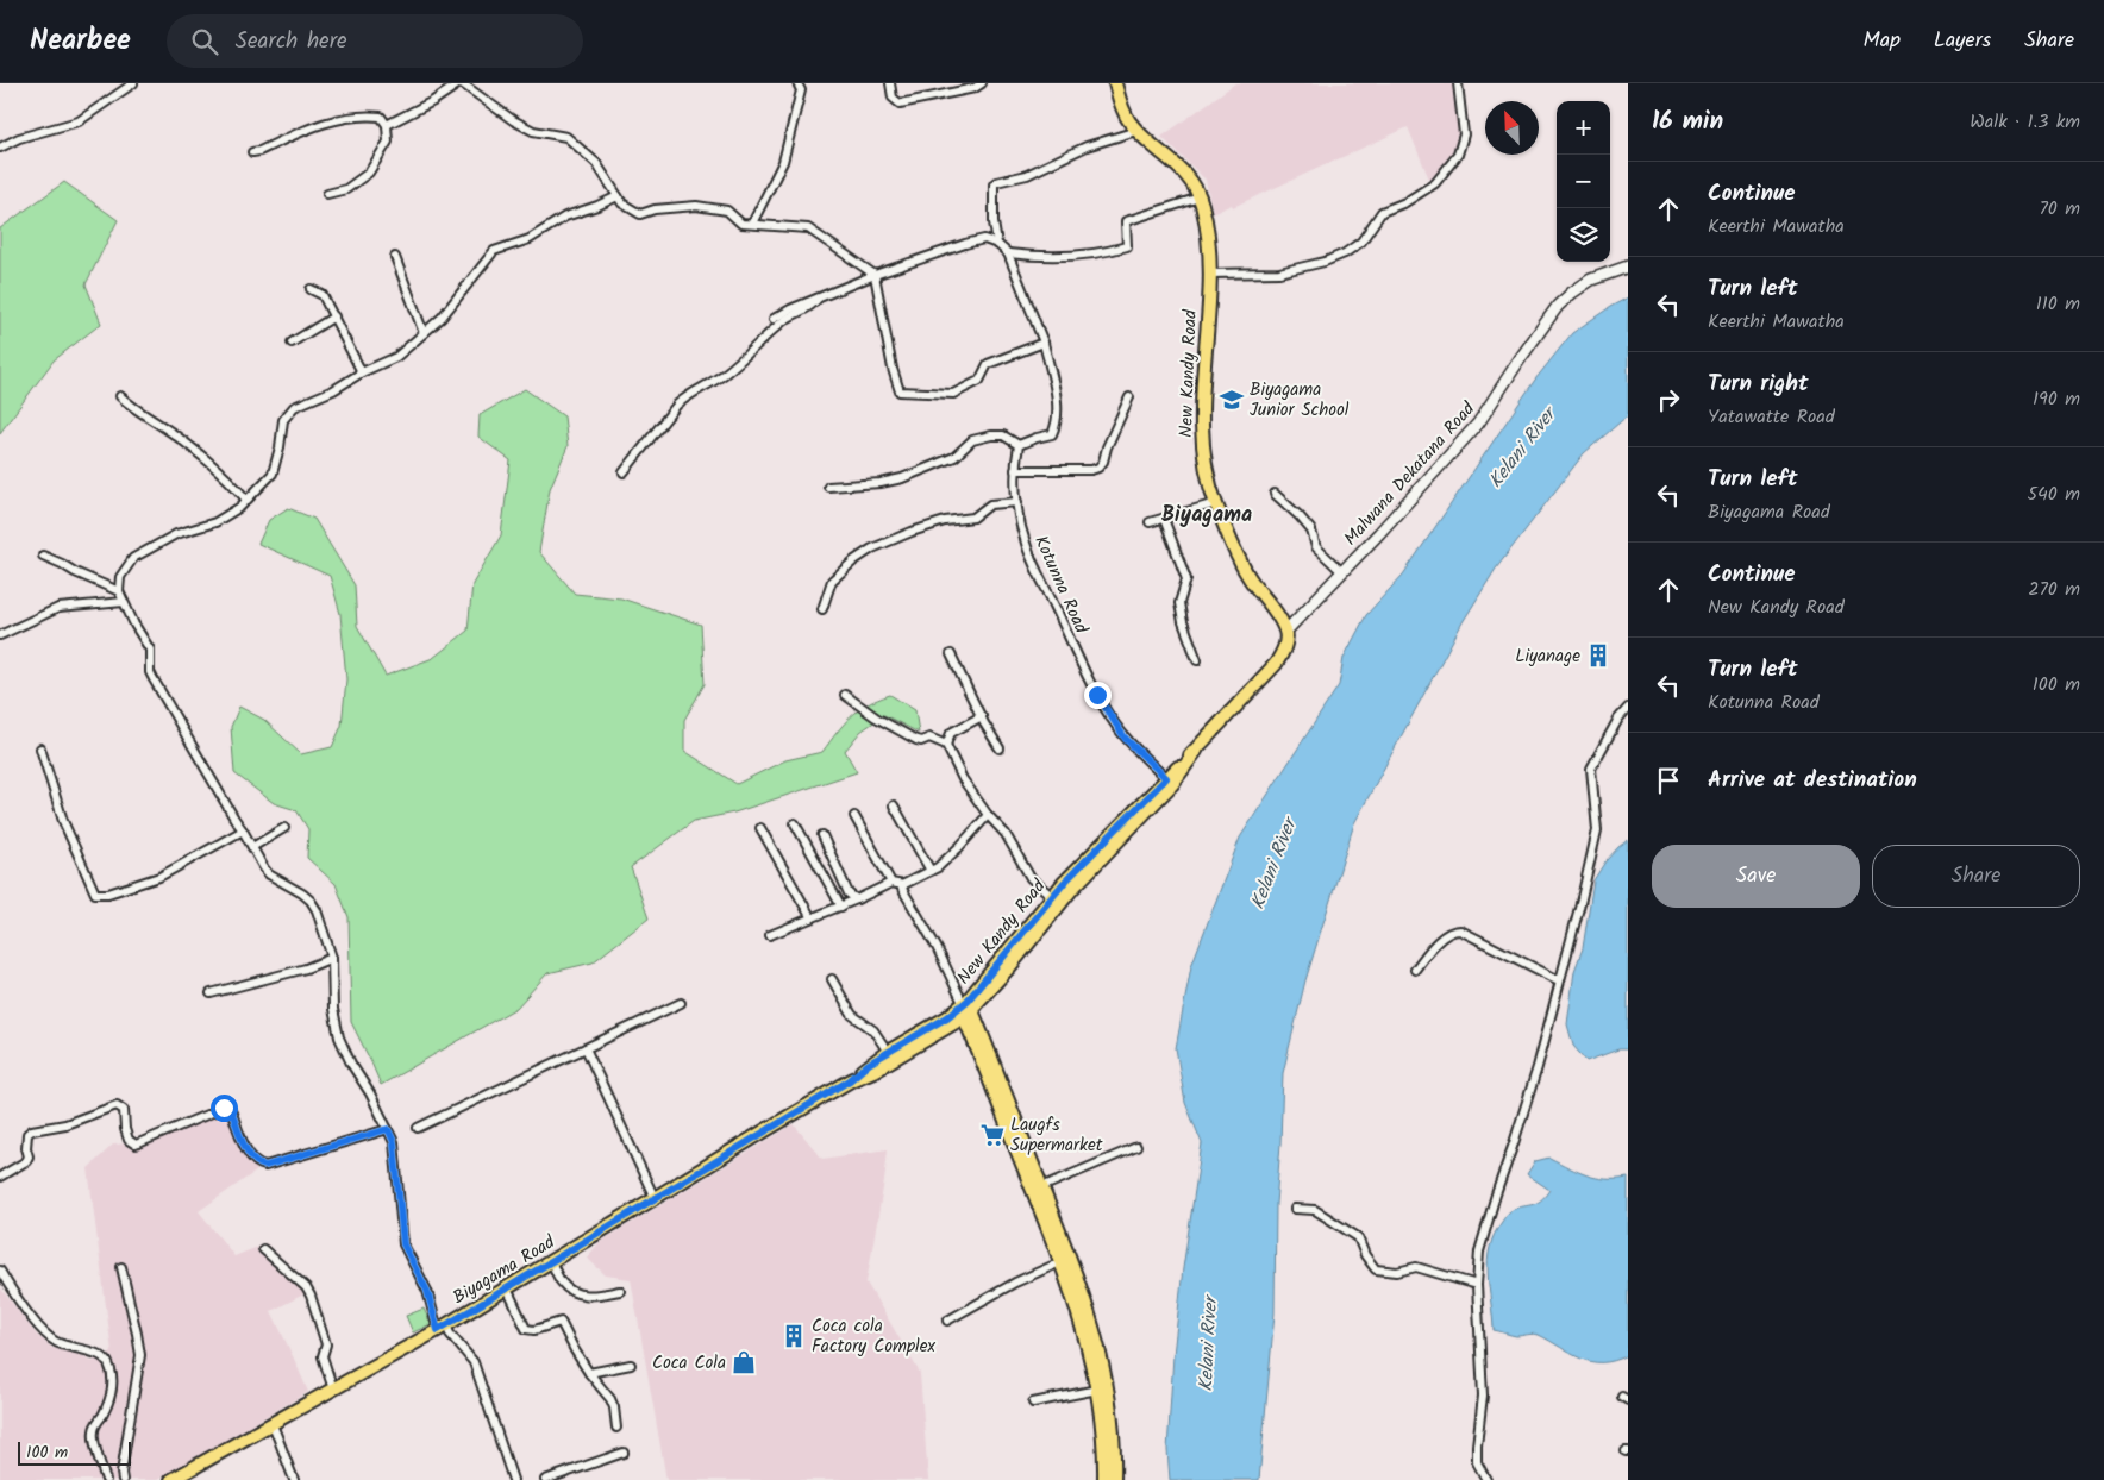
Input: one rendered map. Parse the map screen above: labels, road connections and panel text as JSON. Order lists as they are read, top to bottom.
{
  "streets": {
    "main road": ["New Kandy Road", "Malwana Dekatana Road", "Biyagama Road"],
    "street": ["Kotunna Road"]
  },
  "crossings": [
    ["New Kandy Road", "Malwana Dekatana Road"],
    ["New Kandy Road", "Kotunna Road"],
    ["New Kandy Road", "Biyagama Road"]
  ],
  "districts": ["Biyagama"],
  "water": ["Kelani River"],
  "places": {
    "school or university": ["Biyagama Junior School"],
    "building": ["Liyanage", "Coca cola Factory Complex"],
    "supermarket": ["Laugfs Supermarket"],
    "shop": ["Coca Cola"]
  },
  "scale_bar": "100 m",
  "north": "top left",
  "page": {
    "header": "Nearbee",
    "search": "Search here",
    "nav": ["Map", "Layers", "Share"],
    "heading": ["16 min", "Walk · 1.3 km"],
    "map_buttons": ["+", "−"],
    "list": [
      ["Continue", "Keerthi Mawatha", "70 m"],
      ["Turn left", "Keerthi Mawatha", "110 m"],
      ["Turn right", "Yatawatte Road", "190 m"],
      ["Turn left", "Biyagama Road", "540 m"],
      ["Continue", "New Kandy Road", "270 m"],
      ["Turn left", "Kotunna Road", "100 m"],
      "Arrive at destination"
    ],
    "buttons": ["Save", "Share"],
    "scale": "100 m"
  }
}
